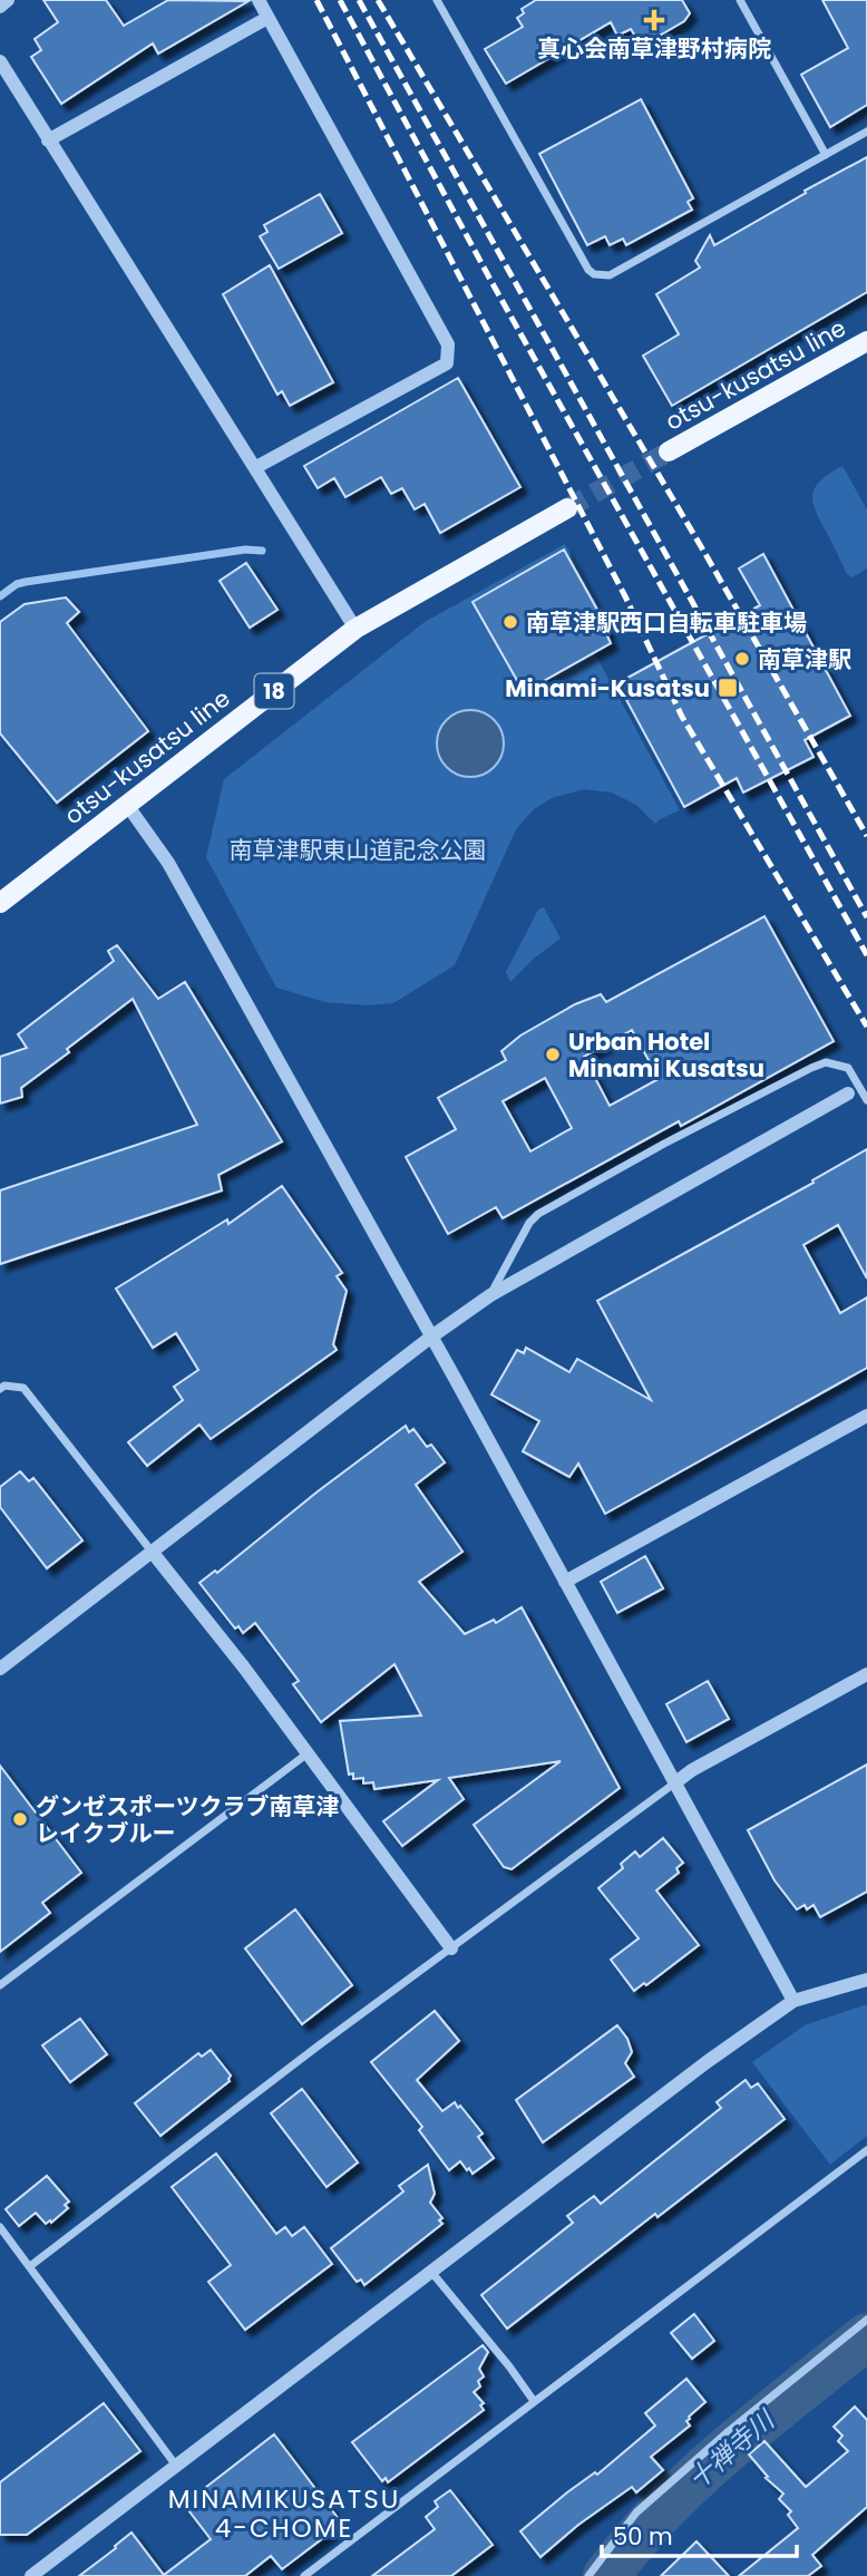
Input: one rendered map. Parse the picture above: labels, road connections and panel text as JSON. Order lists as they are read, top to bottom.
{
  "streets": {
    "main road": ["otsu-kusatsu line", "18"]
  },
  "districts": ["MINAMIKUSATSU 4-CHOME"],
  "water": ["十禅寺川"],
  "parks": ["南草津駅東山道記念公園"],
  "places": {
    "health": ["真心会南草津野村病院"],
    "other": [
      "南草津駅西口自転車駐車場",
      "南草津駅",
      "Urban Hotel Minami Kusatsu",
      "グンゼスポーツクラブ南草津 レイクブルー"
    ],
    "transit": ["Minami-Kusatsu"]
  },
  "scale_bar": "50 m"
}
